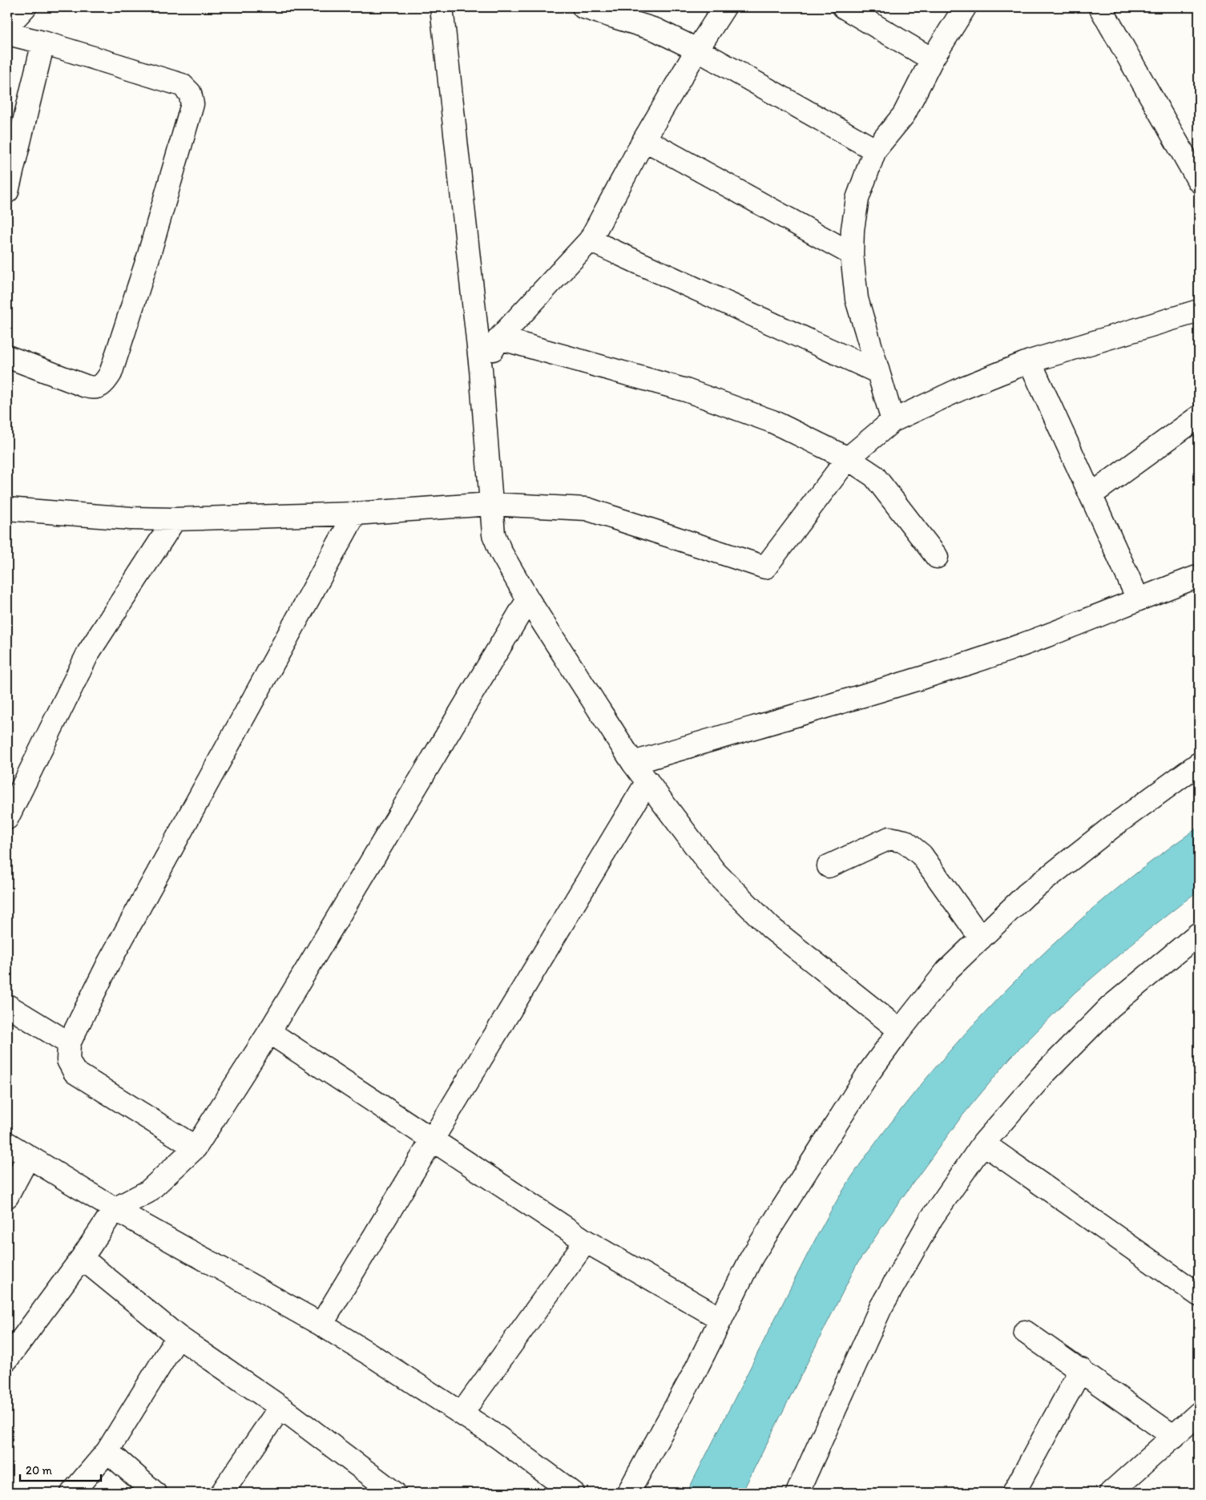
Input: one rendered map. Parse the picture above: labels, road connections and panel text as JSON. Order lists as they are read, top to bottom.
{
  "scale_bar": "20 m"
}
